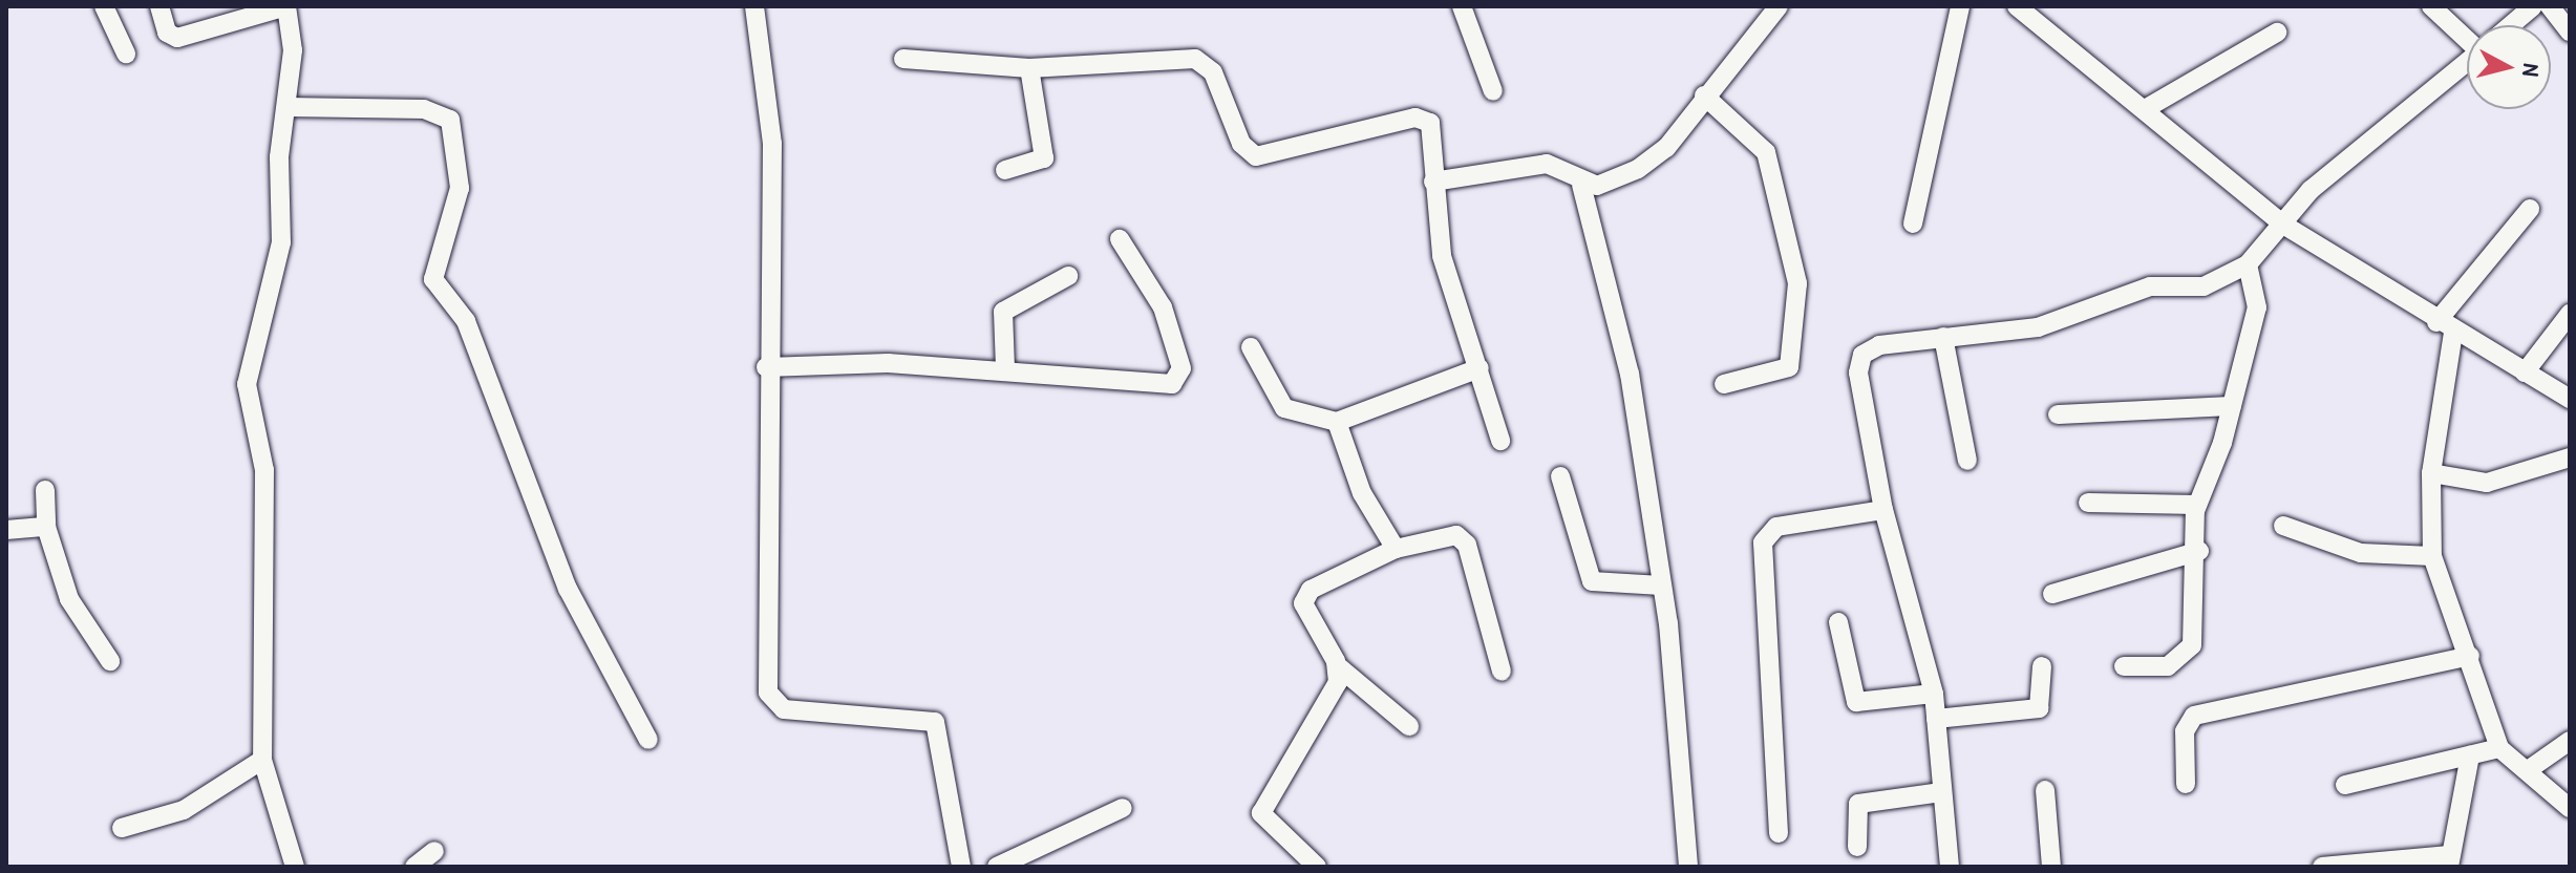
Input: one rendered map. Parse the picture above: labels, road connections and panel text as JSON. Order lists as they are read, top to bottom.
{
  "north": "right"
}
